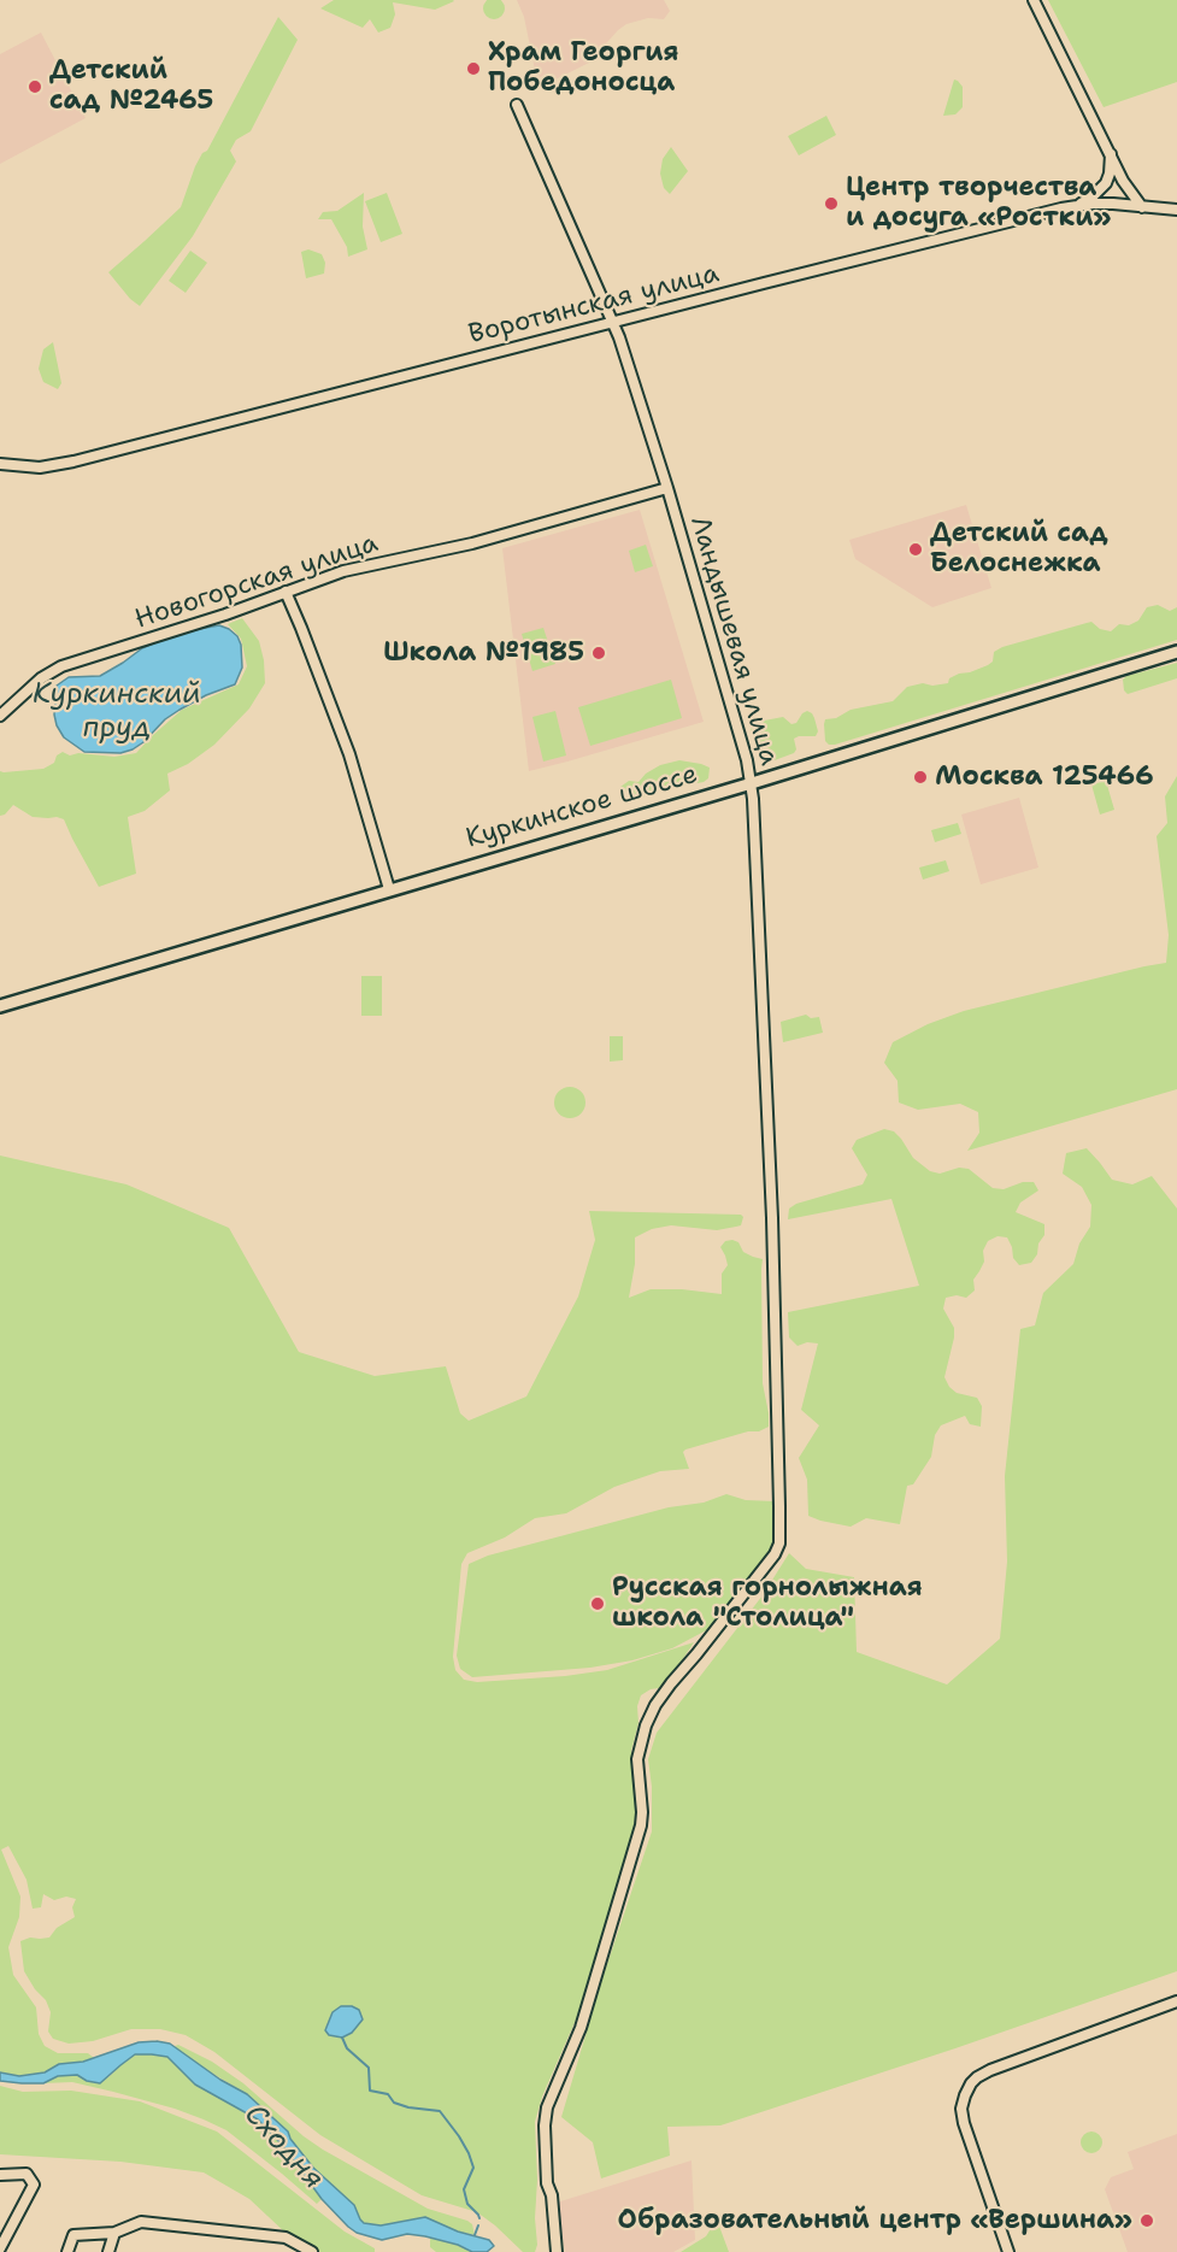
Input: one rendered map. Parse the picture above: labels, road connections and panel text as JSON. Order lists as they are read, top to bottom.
{
  "streets": {
    "main road": ["Куркинское шоссе"],
    "street": ["Воротынская улица", "Новогорская улица", "Ландышевая улица"]
  },
  "crossings": [
    ["Воротынская улица", "Ландышевая улица"],
    ["Новогорская улица", "Ландышевая улица"],
    ["Ландышевая улица", "Куркинское шоссе"]
  ],
  "water": ["Куркинский пруд", "Сходня"],
  "places": [
    "Храм Георгия Победоносца",
    "Детский сад №2465",
    "Центр творчества и досуга «Ростки»",
    "Детский сад Белоснежка",
    "Школа №1985",
    "Москва 125466",
    "Русская горнолыжная школа \"Столица\"",
    "Образовательный центр «Вершина»"
  ]
}
